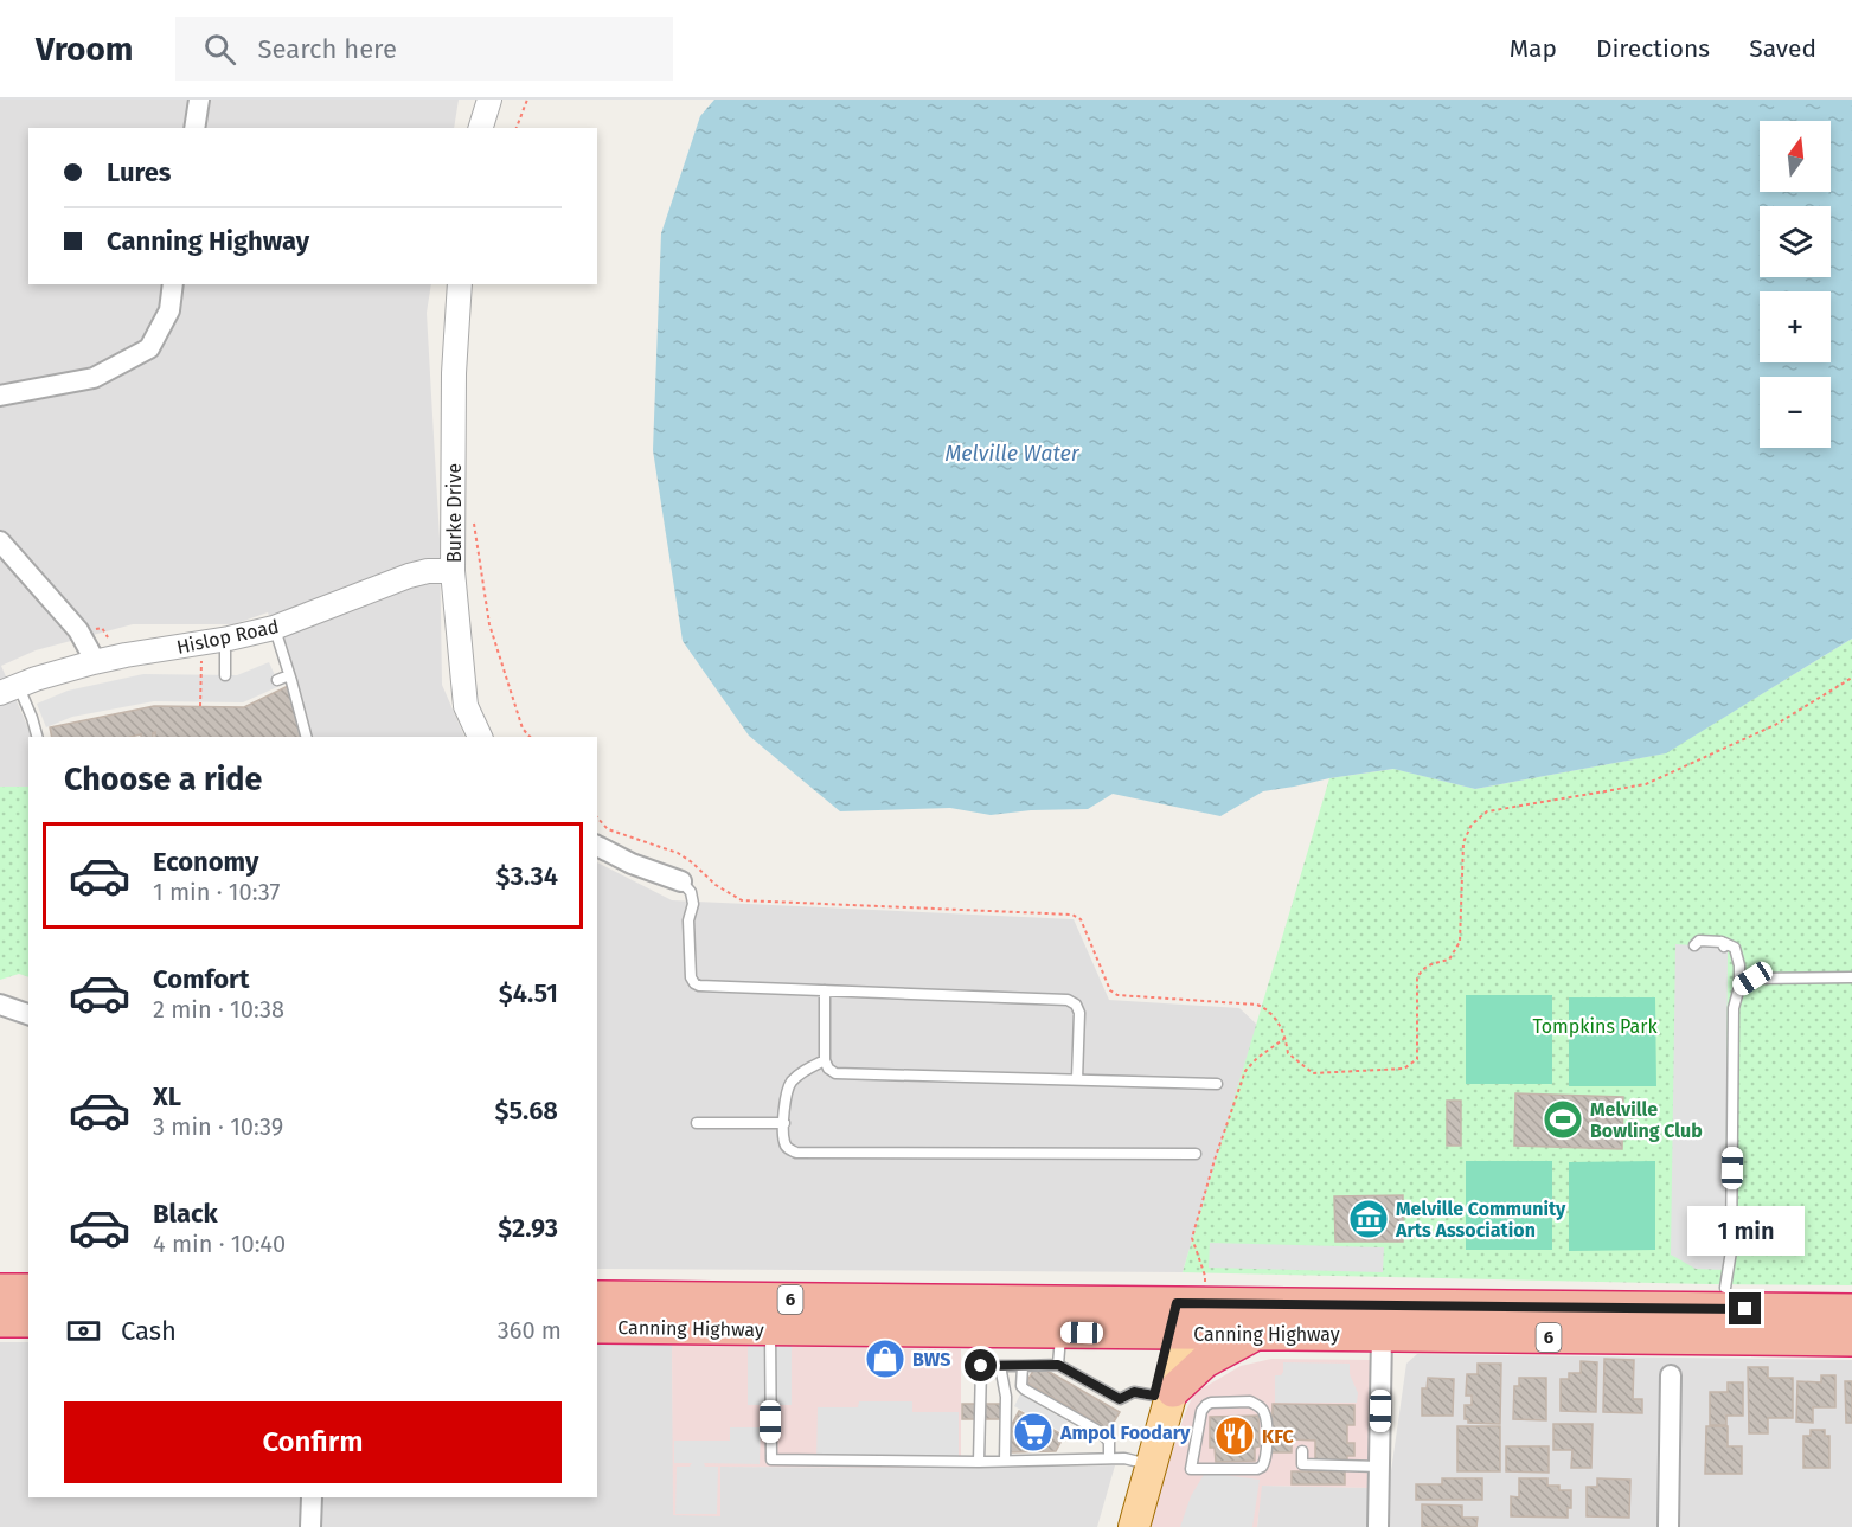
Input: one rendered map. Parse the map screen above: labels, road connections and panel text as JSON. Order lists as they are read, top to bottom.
{
  "streets": {
    "highway": ["6", "Canning Highway"],
    "street": ["Burke Drive", "Hislop Road"]
  },
  "crossings": [
    ["Burke Drive", "Hislop Road"]
  ],
  "water": ["Melville Water"],
  "parks": ["Tompkins Park"],
  "places": {
    "sports": ["Melville Bowling Club"],
    "museum": ["Melville Community Arts Association"],
    "shop": ["BWS"],
    "supermarket": ["Ampol Foodary"],
    "restaurant": ["KFC"]
  },
  "north": "top",
  "page": {
    "header": "Vroom",
    "search": "Search here",
    "nav": ["Map", "Directions", "Saved"],
    "map_buttons": ["+", "−"],
    "banner": ["Lures", "Canning Highway"],
    "heading": "Choose a ride",
    "list": [
      {
        "name": "Economy",
        "note": "1 min · 10:37",
        "value": "$3.34"
      },
      {
        "name": "Comfort",
        "note": "2 min · 10:38",
        "value": "$4.51"
      },
      {
        "name": "XL",
        "note": "3 min · 10:39",
        "value": "$5.68"
      },
      {
        "name": "Black",
        "note": "4 min · 10:40",
        "value": "$2.93"
      }
    ],
    "bubble": "1 min",
    "pay": ["Cash", "360 m"],
    "buttons": "Confirm"
  }
}
